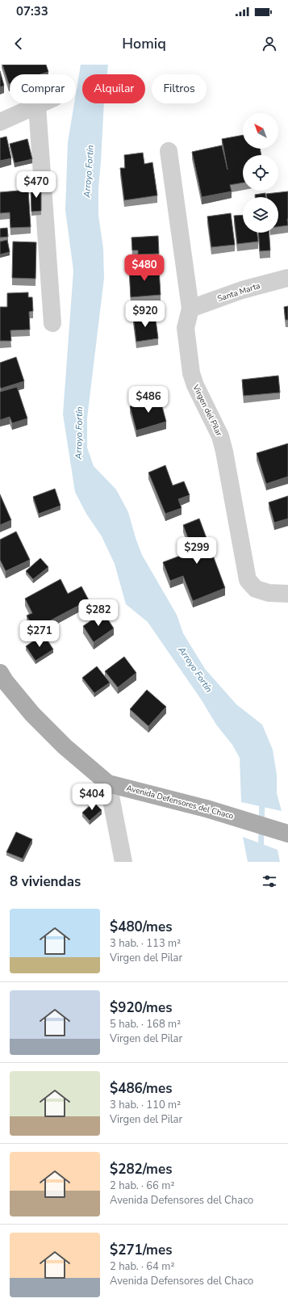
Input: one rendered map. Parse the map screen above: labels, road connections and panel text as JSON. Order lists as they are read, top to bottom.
{
  "streets": {
    "main road": ["Avenida Defensores del Chaco"],
    "street": ["Santa Marta", "Virgen del Pilar"]
  },
  "crossings": [
    ["Santa Marta", "Virgen del Pilar"]
  ],
  "water": ["Arroyo Fortín"],
  "north": "top left",
  "page": {
    "status": "07:33",
    "header": "Homiq",
    "chip": ["Comprar", "Alquilar", "Filtros"],
    "price": [
      "$470",
      "$480",
      "$920",
      "$486",
      "$299",
      "$282",
      "$271",
      "$404"
    ],
    "heading": "8 viviendas",
    "list": [
      {
        "name": "$480/mes",
        "note": "3 hab. · 113 m² · Virgen del Pilar"
      },
      {
        "name": "$920/mes",
        "note": "5 hab. · 168 m² · Virgen del Pilar"
      },
      {
        "name": "$486/mes",
        "note": "3 hab. · 110 m² · Virgen del Pilar"
      },
      {
        "name": "$282/mes",
        "note": "2 hab. · 66 m² · Avenida Defensores del Chaco"
      },
      {
        "name": "$271/mes",
        "note": "2 hab. · 64 m² · Avenida Defensores del Chaco"
      }
    ]
  }
}
